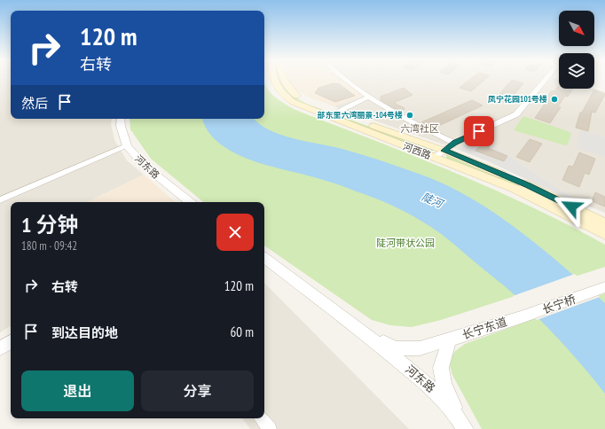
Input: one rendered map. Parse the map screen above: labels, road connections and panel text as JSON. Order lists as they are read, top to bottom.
{
  "streets": {
    "main road": ["河西路"],
    "street": ["河东路", "长宁桥", "长宁东道"]
  },
  "crossings": [
    ["河东路", "长宁东道"],
    ["长宁桥", "长宁东道"]
  ],
  "districts": ["六湾社区"],
  "water": ["陡河"],
  "parks": ["陡河带状公园"],
  "places": ["凤宁花园101号楼", "部东里六湾丽景-104号楼"],
  "north": "bottom right",
  "page": {
    "turn": ["120 m", "右转"],
    "then": "然后",
    "heading": ["1 分钟", "180 m · 09:42"],
    "list": [
      {
        "name": "右转",
        "value": "120 m"
      },
      {
        "name": "到达目的地",
        "value": "60 m"
      }
    ],
    "buttons": ["退出", "分享"]
  }
}
